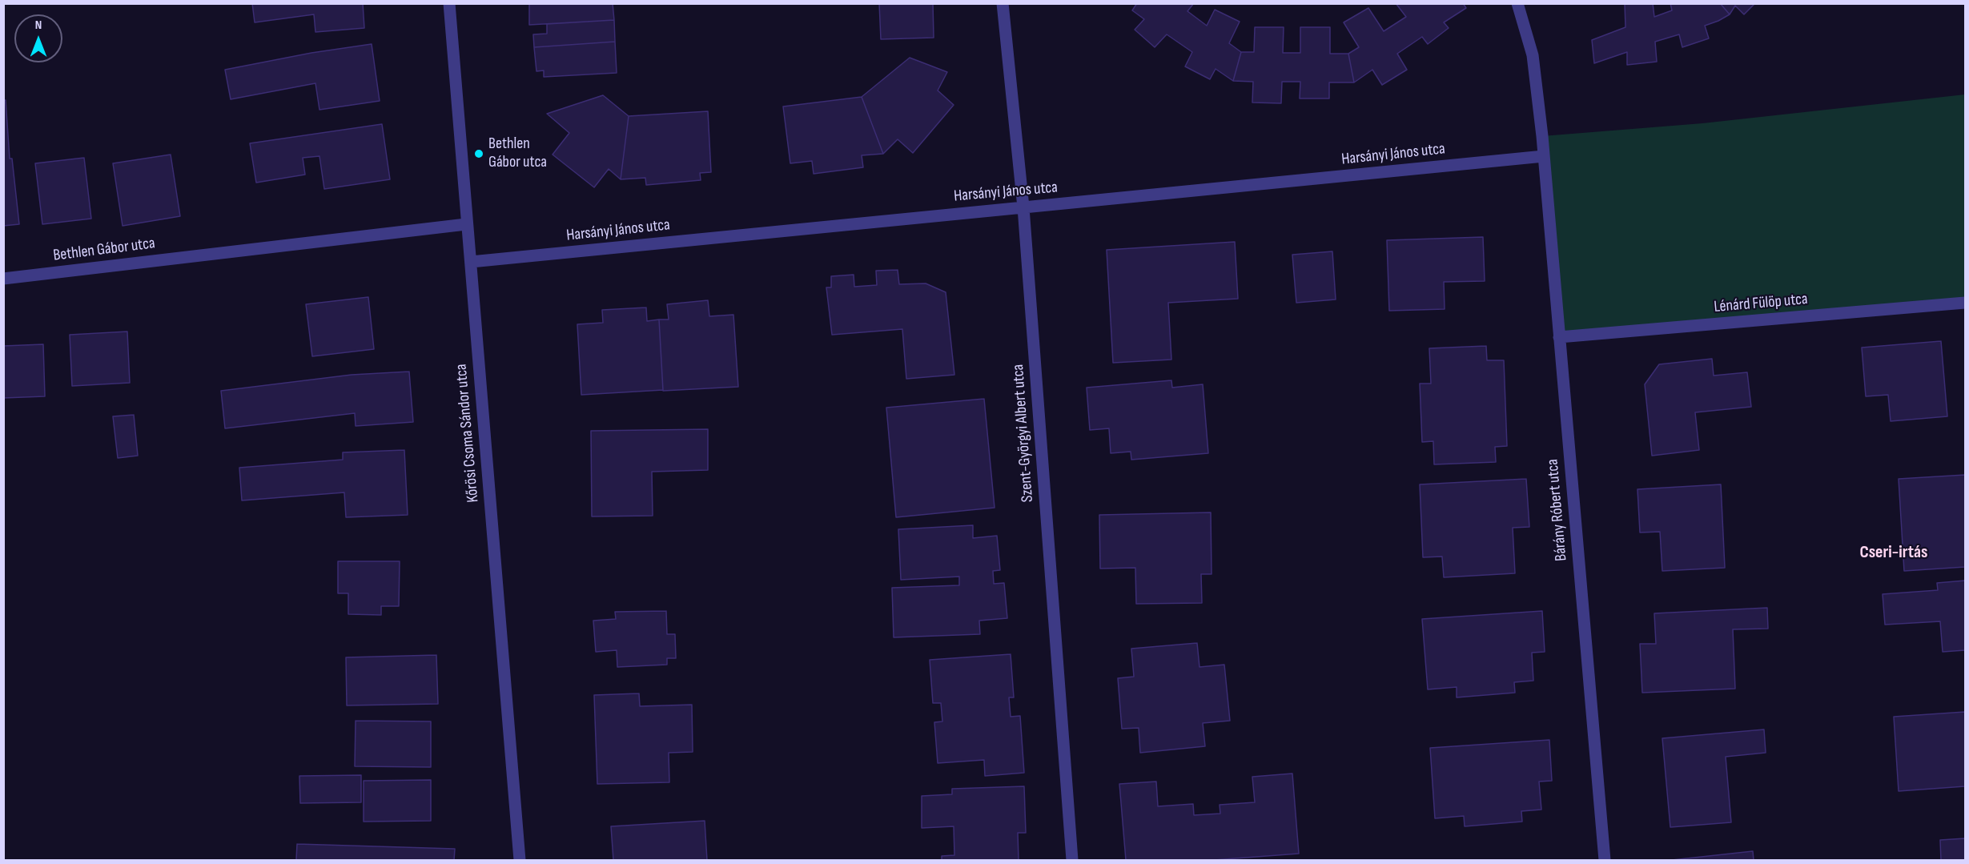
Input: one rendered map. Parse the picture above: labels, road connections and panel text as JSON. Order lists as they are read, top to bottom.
{
  "streets": {
    "street": [
      "Harsányi János utca",
      "Bethlen Gábor utca",
      "Lénárd Fülöp utca",
      "Kőrösi Csoma Sándor utca",
      "Szent-Györgyi Albert utca",
      "Bárány Róbert utca"
    ]
  },
  "crossings": [
    ["Harsányi János utca", "Kőrösi Csoma Sándor utca"],
    ["Harsányi János utca", "Szent-Györgyi Albert utca"],
    ["Harsányi János utca", "Bárány Róbert utca"],
    ["Bethlen Gábor utca", "Kőrösi Csoma Sándor utca"],
    ["Lénárd Fülöp utca", "Bárány Róbert utca"]
  ],
  "districts": ["Cseri-irtás"],
  "places": ["Bethlen Gábor utca"],
  "north": "top"
}
